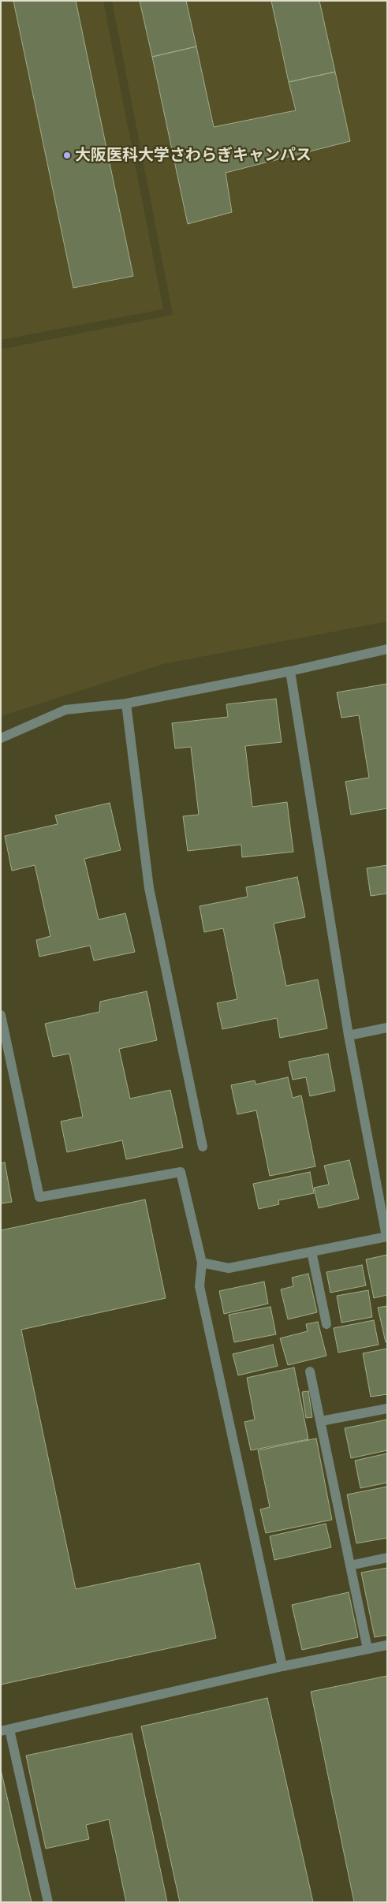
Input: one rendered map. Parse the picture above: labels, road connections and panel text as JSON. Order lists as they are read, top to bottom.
{
  "places": ["大阪医科大学さわらぎキャンパス"]
}
